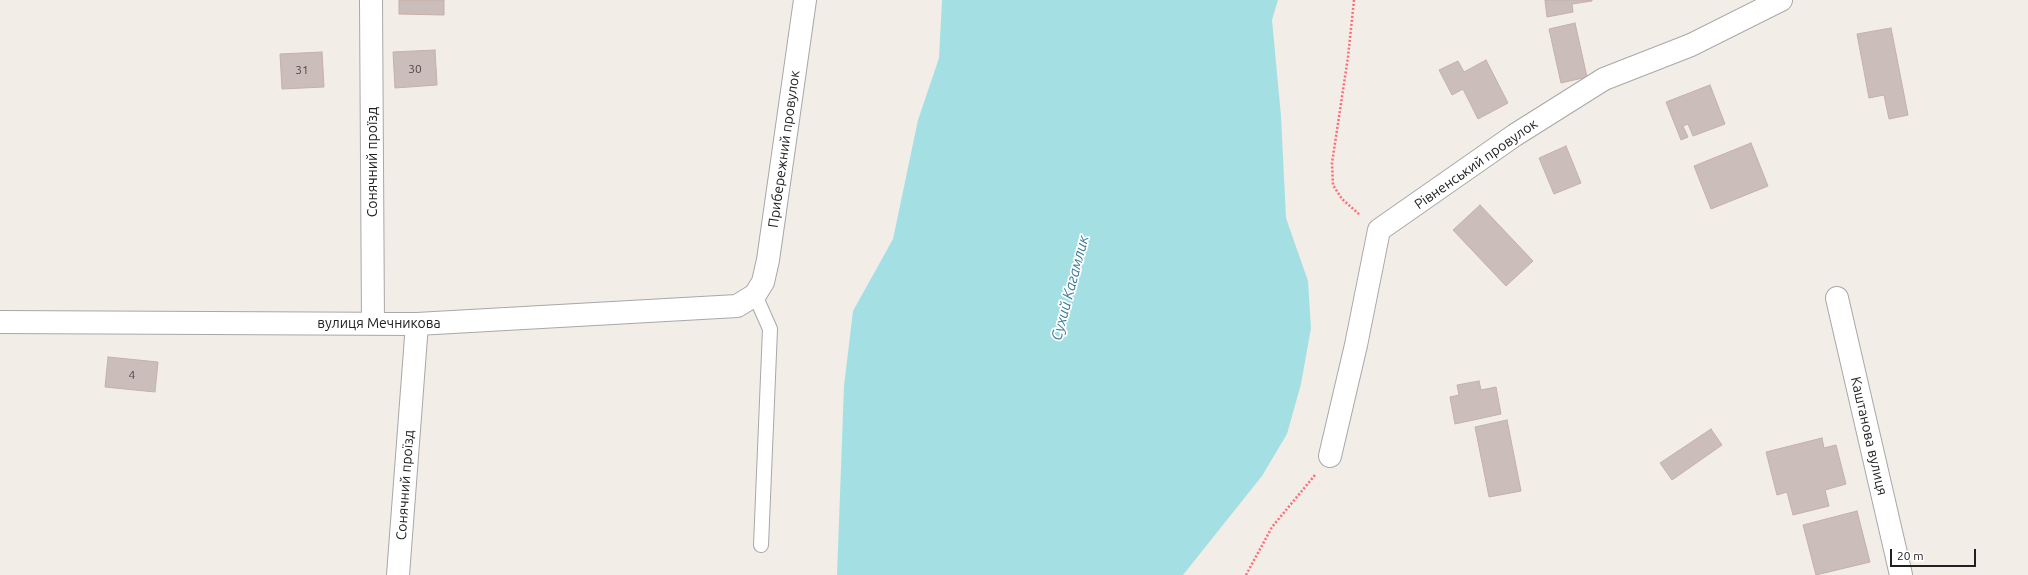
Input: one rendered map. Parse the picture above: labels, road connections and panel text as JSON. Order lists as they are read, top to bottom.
{
  "streets": {
    "street": [
      "Прибережний провулок",
      "Сонячний проїзд",
      "Рівненський провулок",
      "вулиця Мечникова",
      "Каштанова вулиця"
    ]
  },
  "crossings": [
    ["Прибережний провулок", "вулиця Мечникова"],
    ["Сонячний проїзд", "вулиця Мечникова"]
  ],
  "water": ["Сухий Кагамлик"],
  "house_numbers": ["30", "31", "4"],
  "scale_bar": "20 m"
}
